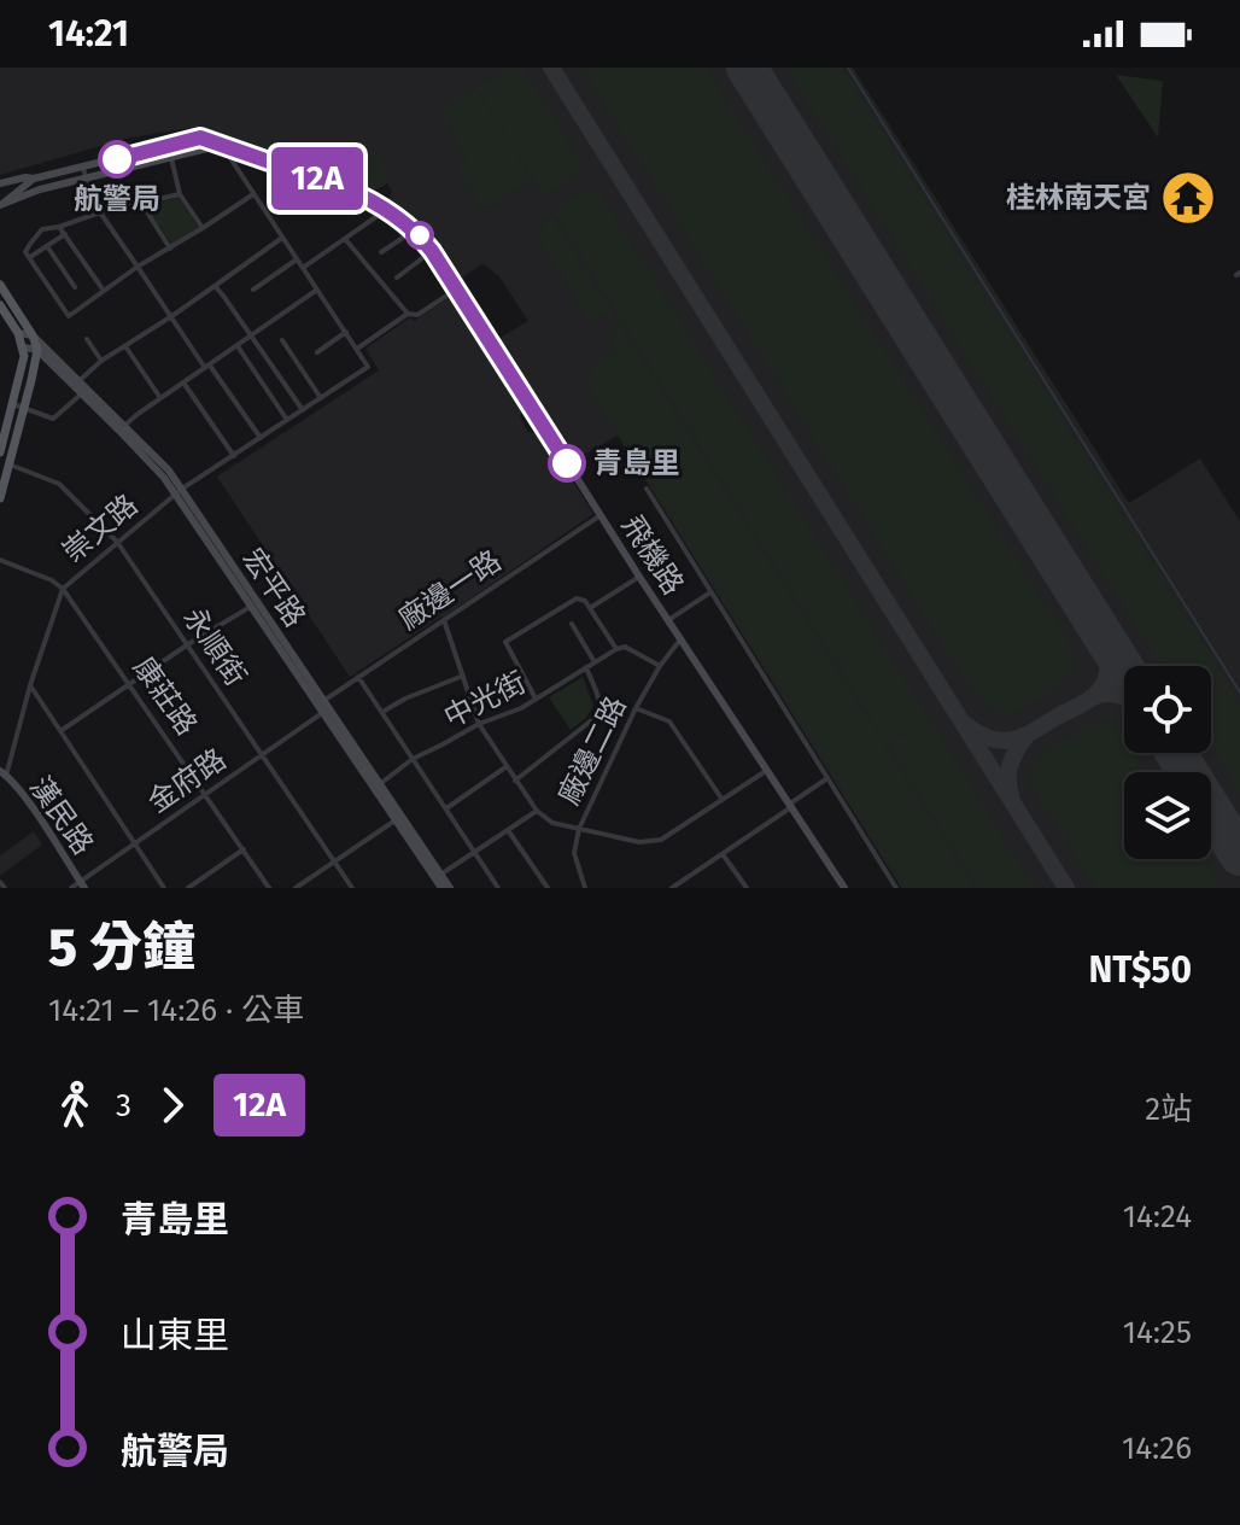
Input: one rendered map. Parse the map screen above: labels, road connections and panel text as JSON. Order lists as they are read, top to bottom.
{
  "streets": {
    "street": [
      "崇文路",
      "飛機路",
      "宏平路",
      "廠邊一路",
      "永順街",
      "康莊路",
      "中光街",
      "廠邊二路",
      "金府路",
      "漢民路"
    ]
  },
  "crossings": [
    ["崇文路", "宏平路"],
    ["崇文路", "永順街"],
    ["崇文路", "康莊路"],
    ["崇文路", "漢民路"],
    ["飛機路", "廠邊一路"],
    ["飛機路", "廠邊二路"],
    ["宏平路", "廠邊一路"],
    ["宏平路", "中光街"],
    ["宏平路", "金府路"],
    ["廠邊一路", "金府路"],
    ["永順街", "金府路"],
    ["康莊路", "金府路"],
    ["金府路", "漢民路"]
  ],
  "places": {
    "other": ["航警局", "青島里"],
    "temple": ["桂林南天宮"]
  },
  "lines": ["bus line 12A"],
  "page": {
    "status": "14:21",
    "on_map": "12A",
    "heading": ["5 分鐘", "14:21 – 14:26 · 公車", "NT$50"],
    "legs": ["3", "12A", "2站"],
    "list": [
      {
        "name": "青島里",
        "value": "14:24"
      },
      {
        "name": "山東里",
        "value": "14:25"
      },
      {
        "name": "航警局",
        "value": "14:26"
      }
    ]
  }
}
